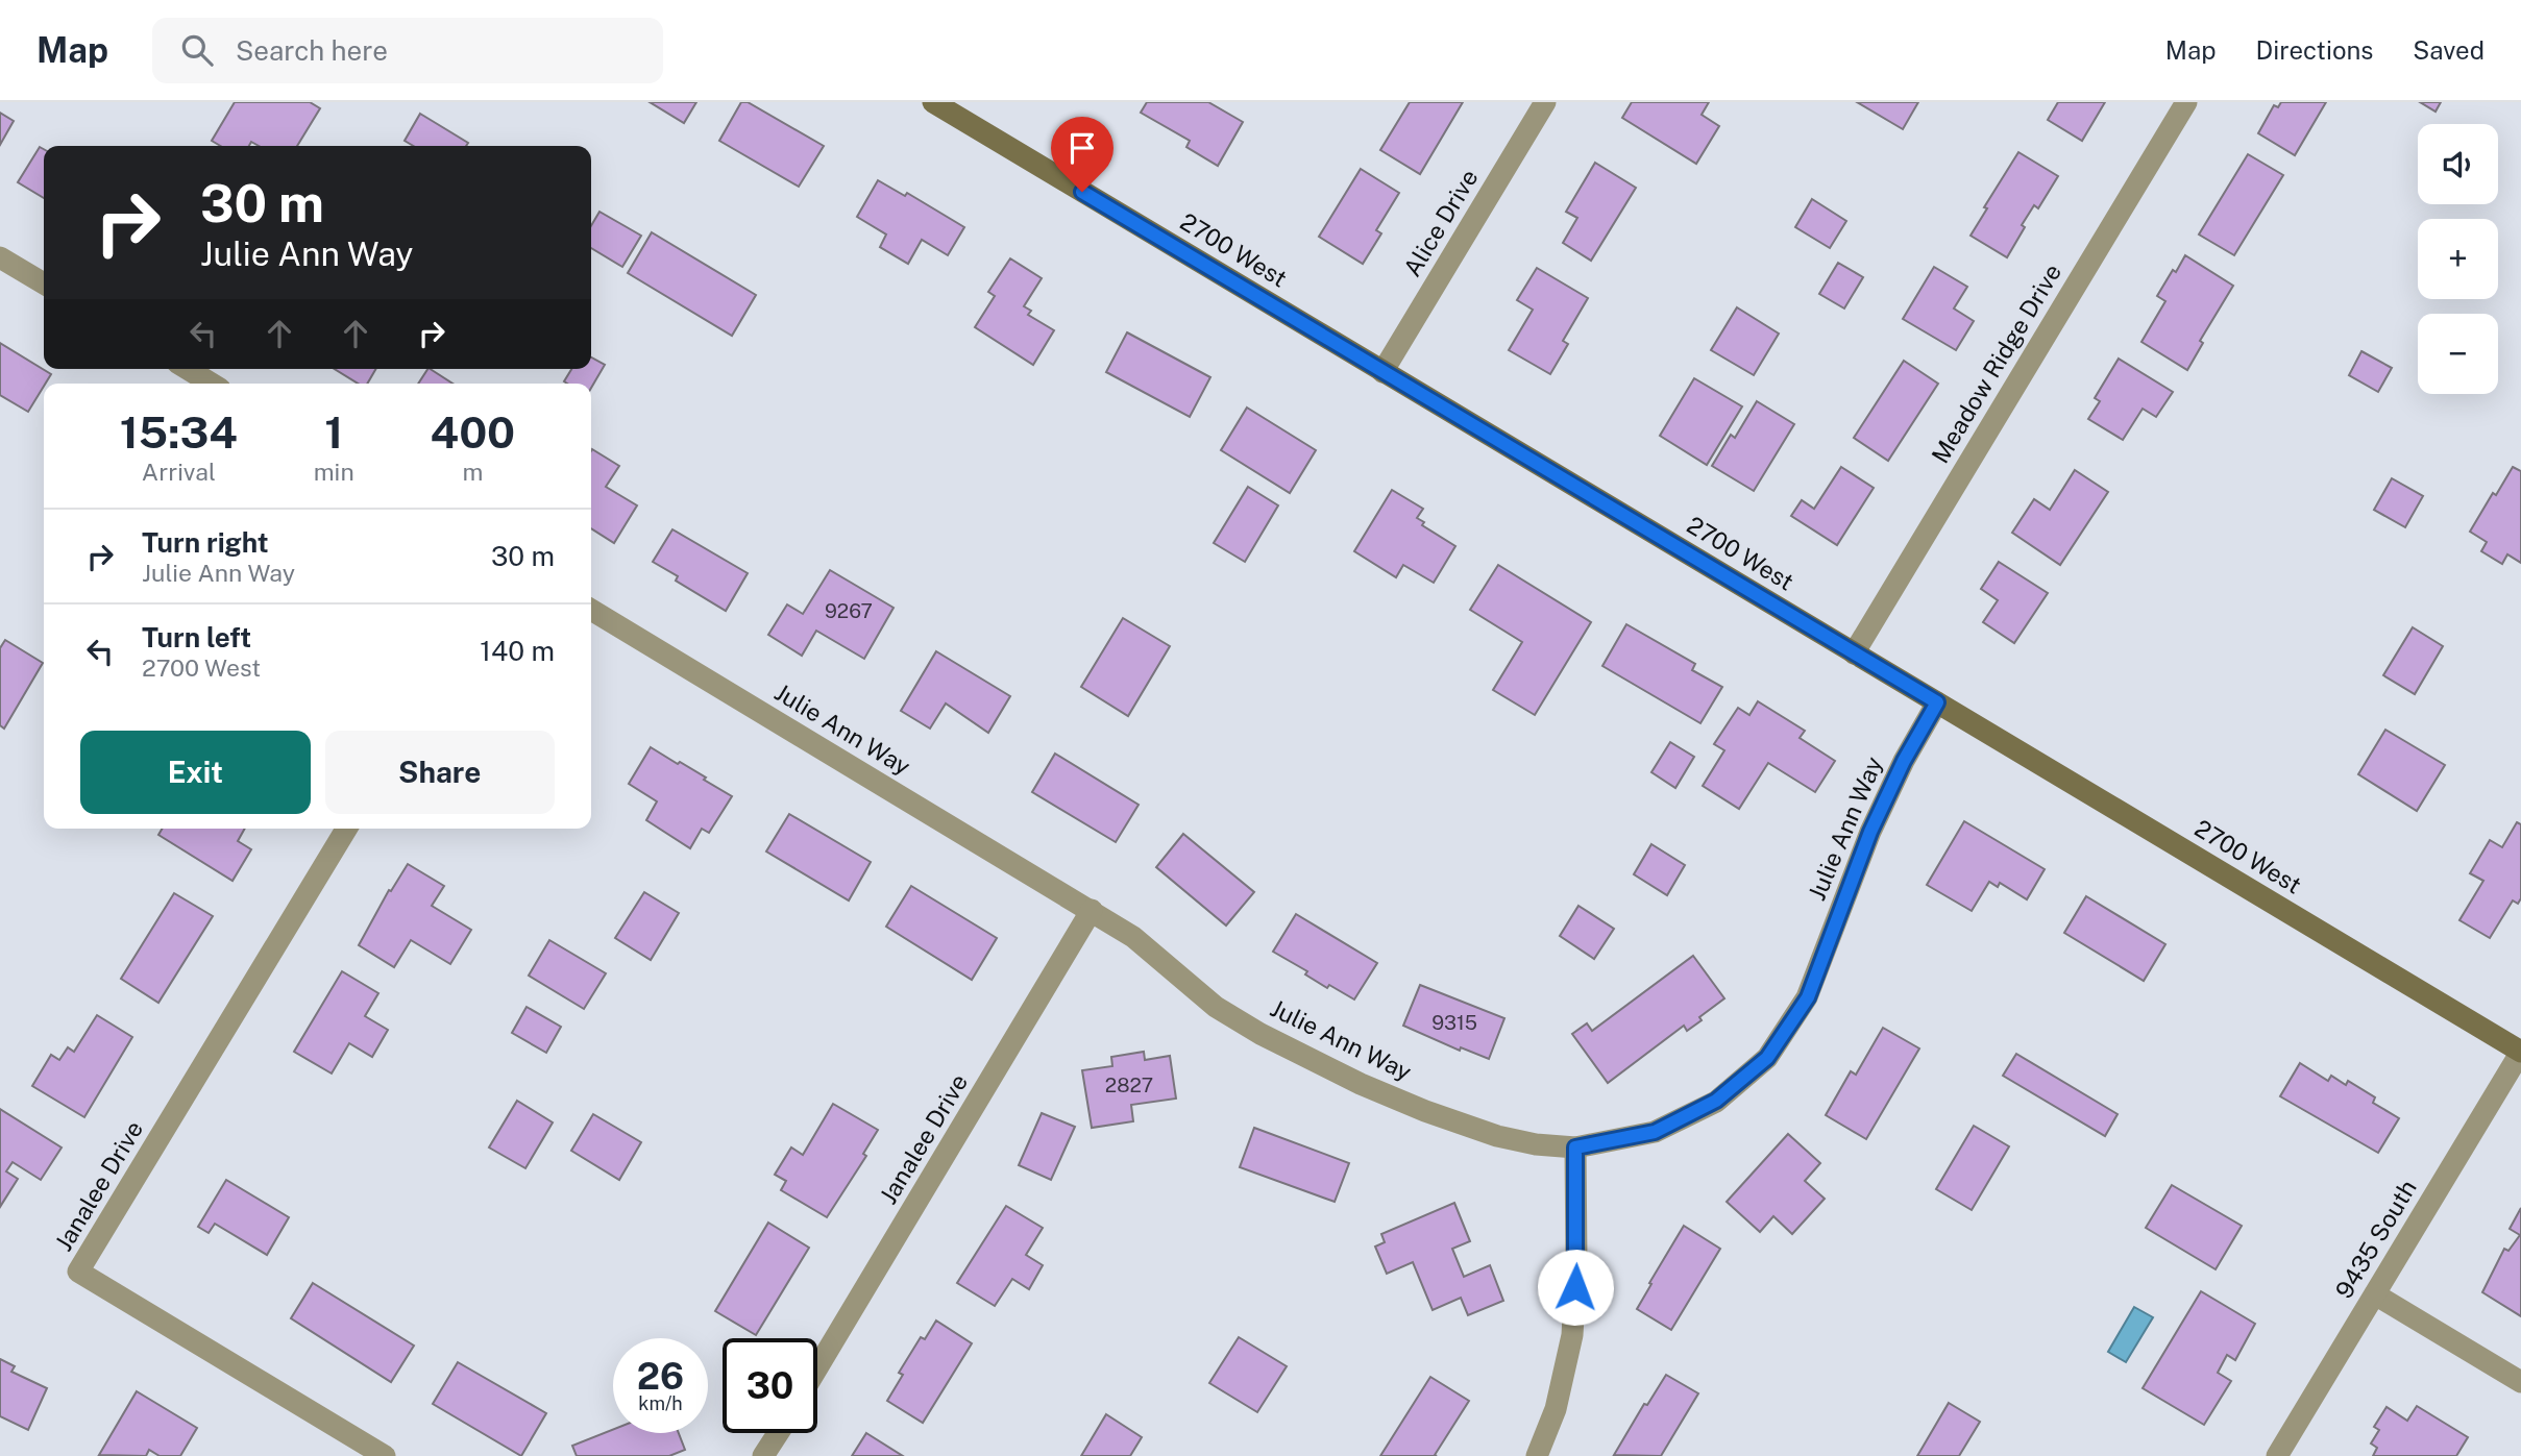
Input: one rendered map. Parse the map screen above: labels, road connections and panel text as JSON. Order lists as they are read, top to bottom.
{
  "streets": {
    "main road": ["2700 West"],
    "street": [
      "Alice Drive",
      "Meadow Ridge Drive",
      "Julie Ann Way",
      "Janalee Drive",
      "9435 South"
    ]
  },
  "crossings": [
    ["Alice Drive", "2700 West"],
    ["2700 West", "Meadow Ridge Drive"],
    ["2700 West", "Julie Ann Way"],
    ["2700 West", "9435 South"],
    ["Julie Ann Way", "Janalee Drive"]
  ],
  "house_numbers": ["9267", "9315", "2827"],
  "page": {
    "header": "Map",
    "search": "Search here",
    "nav": ["Map", "Directions", "Saved"],
    "map_buttons": ["+", "−"],
    "turn": ["30 m", "Julie Ann Way"],
    "eta": [
      "15:34",
      "Arrival",
      "1",
      "min",
      "400",
      "m"
    ],
    "list": [
      {
        "name": "Turn right",
        "note": "Julie Ann Way",
        "value": "30 m"
      },
      {
        "name": "Turn left",
        "note": "2700 West",
        "value": "140 m"
      }
    ],
    "buttons": ["Exit", "Share"],
    "speed": "26 km/h",
    "limit": "30"
  }
}
